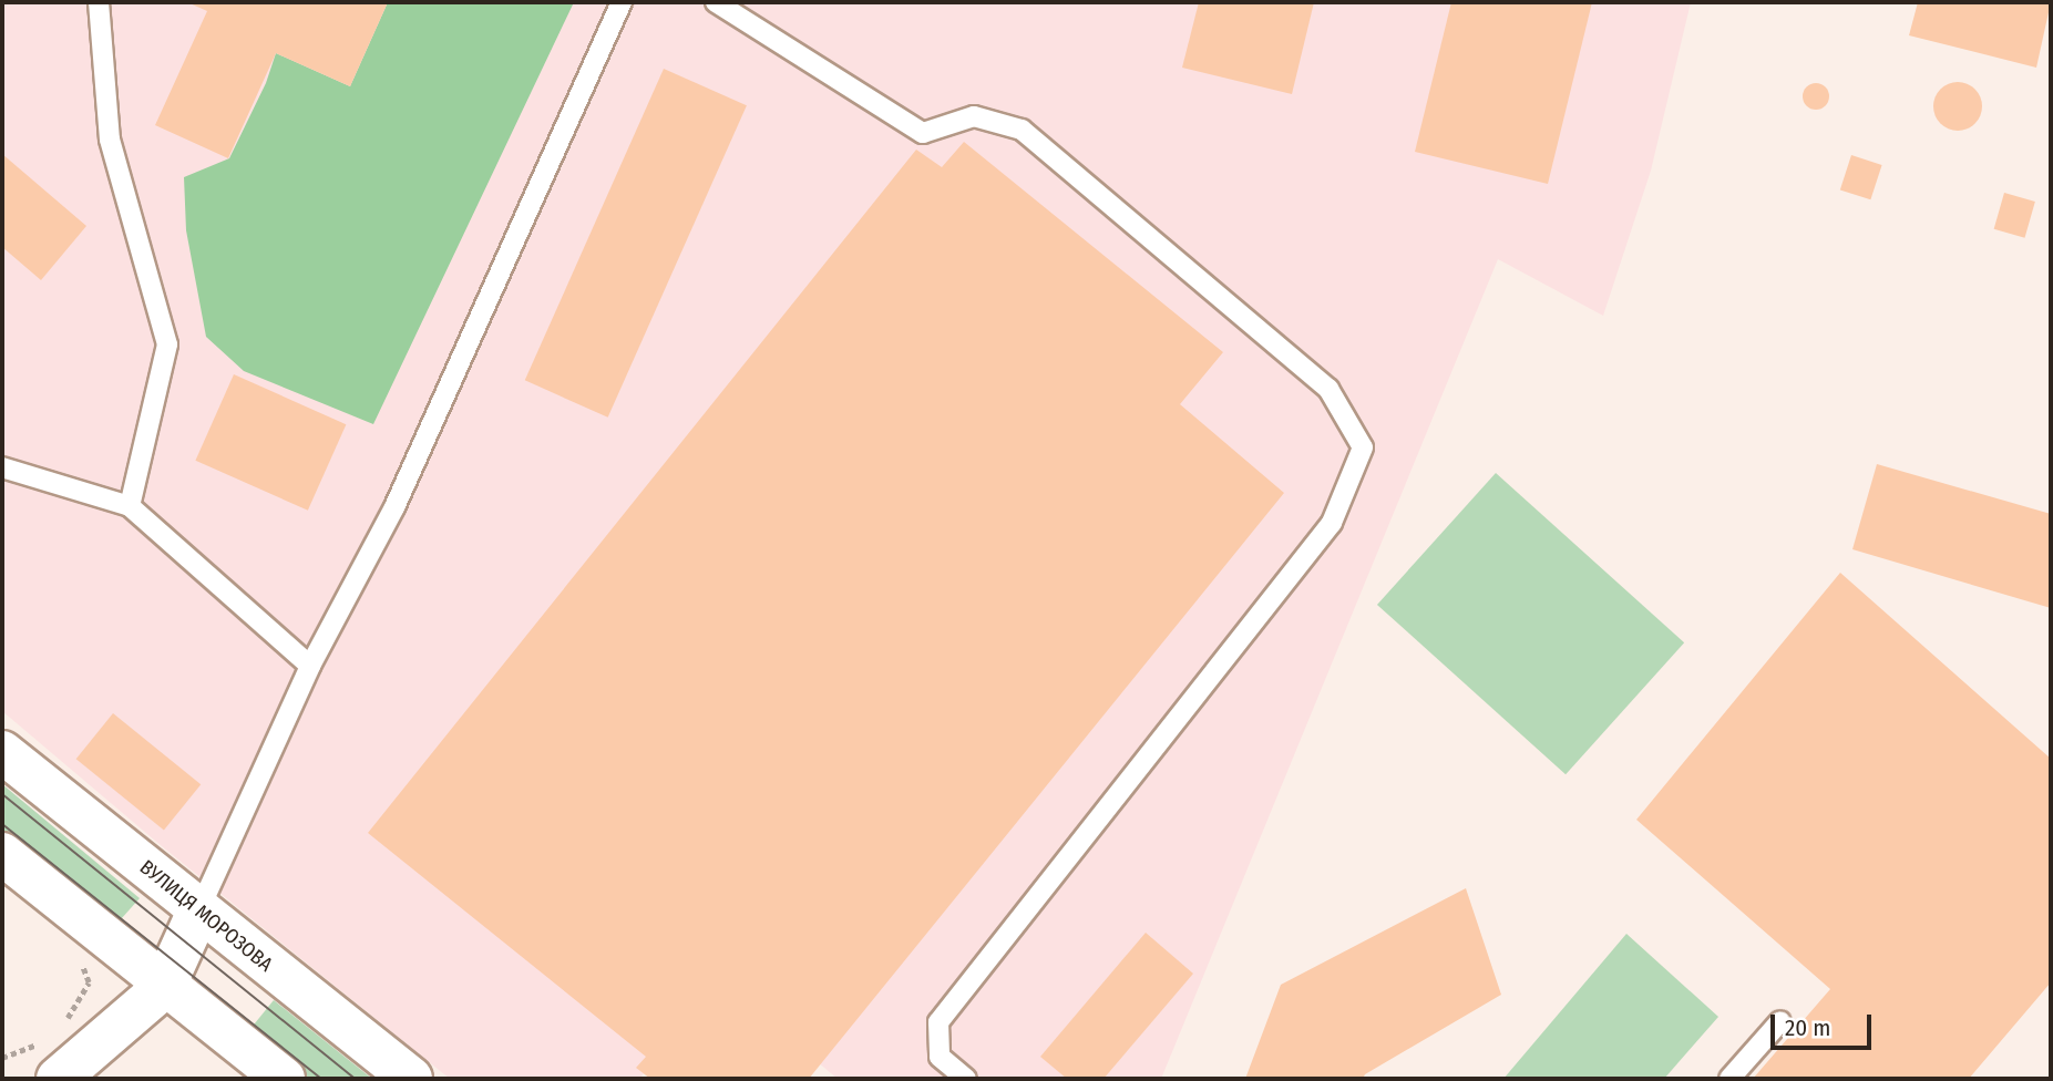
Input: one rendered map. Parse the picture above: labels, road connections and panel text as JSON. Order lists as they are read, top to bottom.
{
  "streets": {
    "main road": ["ВУЛИЦЯ МОРОЗОВА"]
  },
  "scale_bar": "20 m"
}
